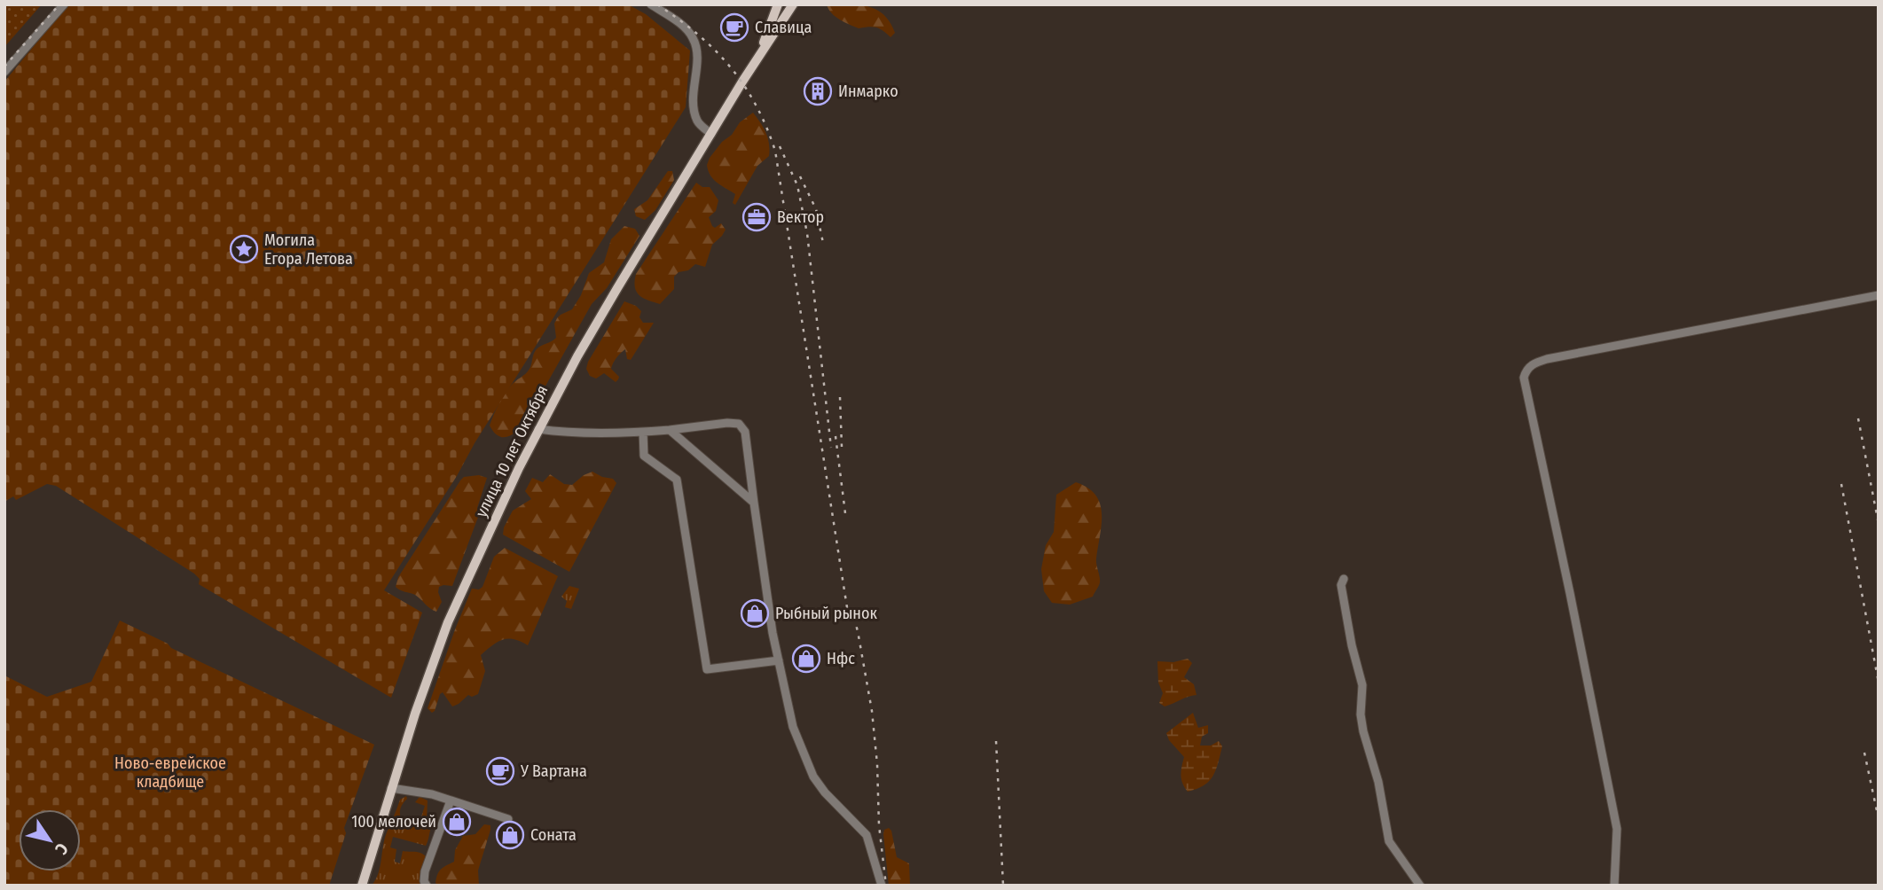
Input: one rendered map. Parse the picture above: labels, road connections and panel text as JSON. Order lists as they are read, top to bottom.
{
  "streets": {
    "main road": ["улица 10 лет Октября"]
  },
  "parks": ["Ново-еврейское кладбище"],
  "places": {
    "cafe": ["Славица", "У Вартана"],
    "building": ["Инмарко"],
    "office": ["Вектор"],
    "place": ["Могила Егора Летова"],
    "shop": [
      "Рыбный рынок",
      "Нфс",
      "100 мелочей",
      "Соната"
    ]
  },
  "north": "bottom right"
}
